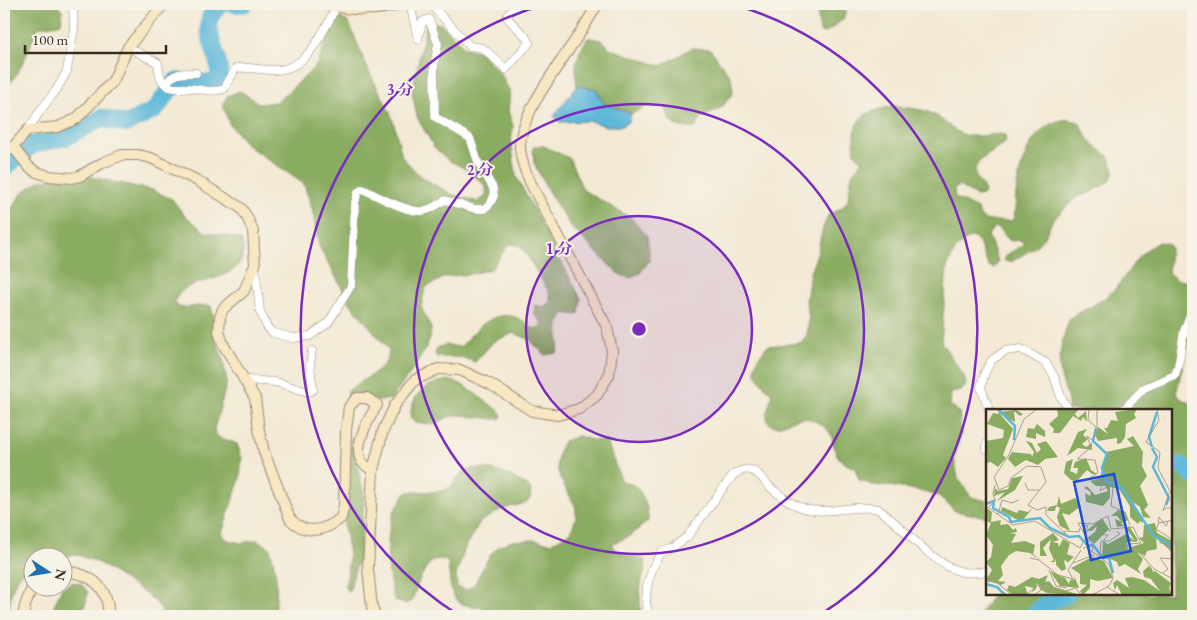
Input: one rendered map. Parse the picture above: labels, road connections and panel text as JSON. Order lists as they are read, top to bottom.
{
  "scale_bar": "100 m",
  "north": "right",
  "rings": ["3 分", "2 分", "1 分"]
}
